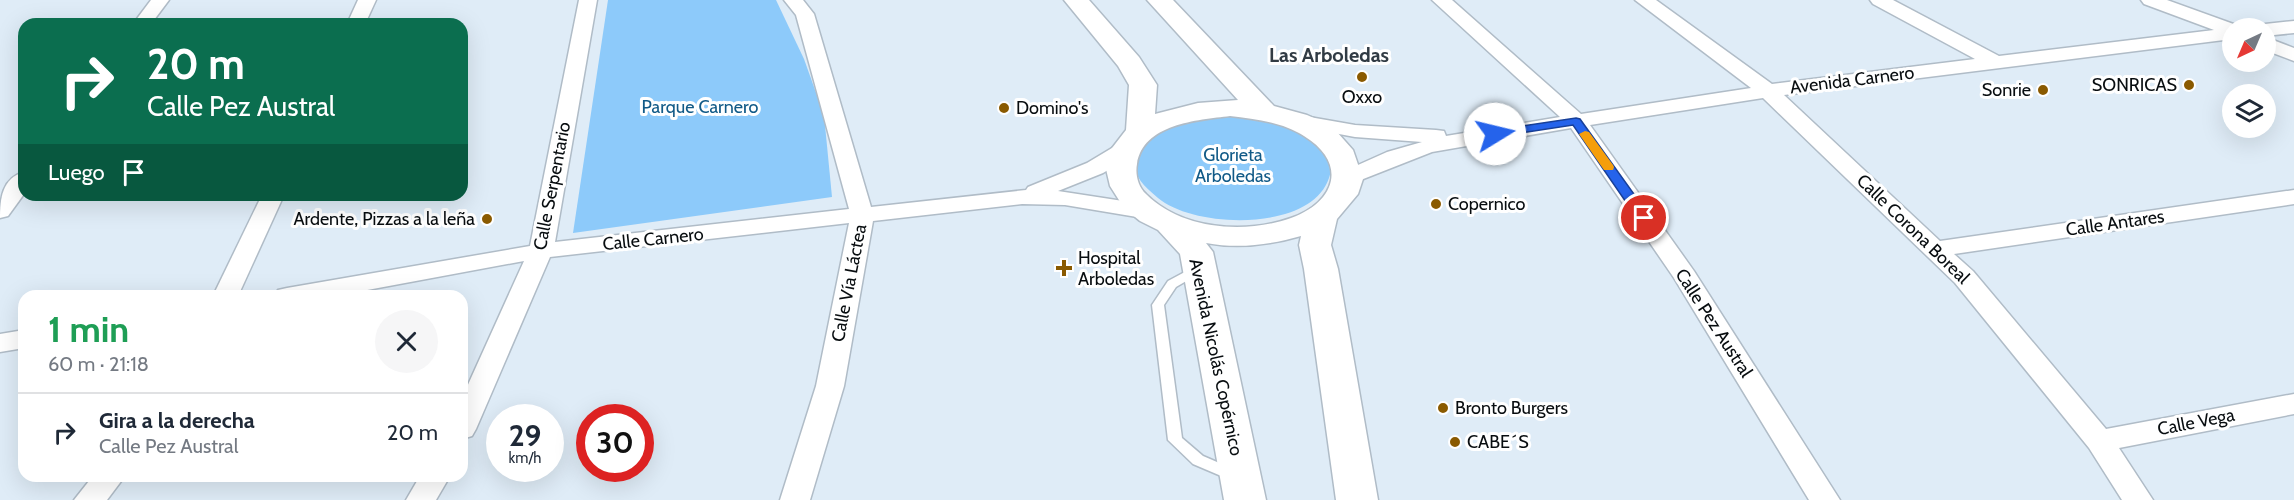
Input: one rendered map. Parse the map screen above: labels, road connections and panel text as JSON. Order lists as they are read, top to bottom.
{
  "streets": {
    "main road": ["Avenida Nicolás Copérnico"],
    "street": [
      "Avenida Carnero",
      "Calle Serpentario",
      "Calle Antares",
      "Calle Corona Boreal",
      "Calle Carnero",
      "Calle Vía Láctea",
      "Calle Pez Austral",
      "Calle Vega"
    ]
  },
  "crossings": [
    ["Avenida Carnero", "Calle Corona Boreal"],
    ["Avenida Carnero", "Calle Carnero"],
    ["Avenida Carnero", "Calle Pez Austral"],
    ["Avenida Carnero", "Avenida Nicolás Copérnico"],
    ["Calle Serpentario", "Calle Carnero"],
    ["Calle Antares", "Calle Corona Boreal"],
    ["Calle Corona Boreal", "Calle Vega"],
    ["Calle Carnero", "Calle Vía Láctea"],
    ["Calle Carnero", "Avenida Nicolás Copérnico"]
  ],
  "districts": ["Las Arboledas"],
  "parks": ["Parque Carnero", "Glorieta Arboledas"],
  "places": {
    "other": [
      "Oxxo",
      "SONRICAS",
      "Sonrie",
      "Domino's",
      "Copernico",
      "Ardente, Pizzas a la leña",
      "Bronto Burgers",
      "CABE´S"
    ],
    "health": ["Hospital Arboledas"]
  },
  "north": "bottom left",
  "page": {
    "turn": ["20 m", "Calle Pez Austral"],
    "then": "Luego",
    "heading": ["1 min", "60 m · 21:18"],
    "list": [
      {
        "name": "Gira a la derecha",
        "note": "Calle Pez Austral",
        "value": "20 m"
      }
    ],
    "speed": "29 km/h",
    "limit": "30"
  }
}
